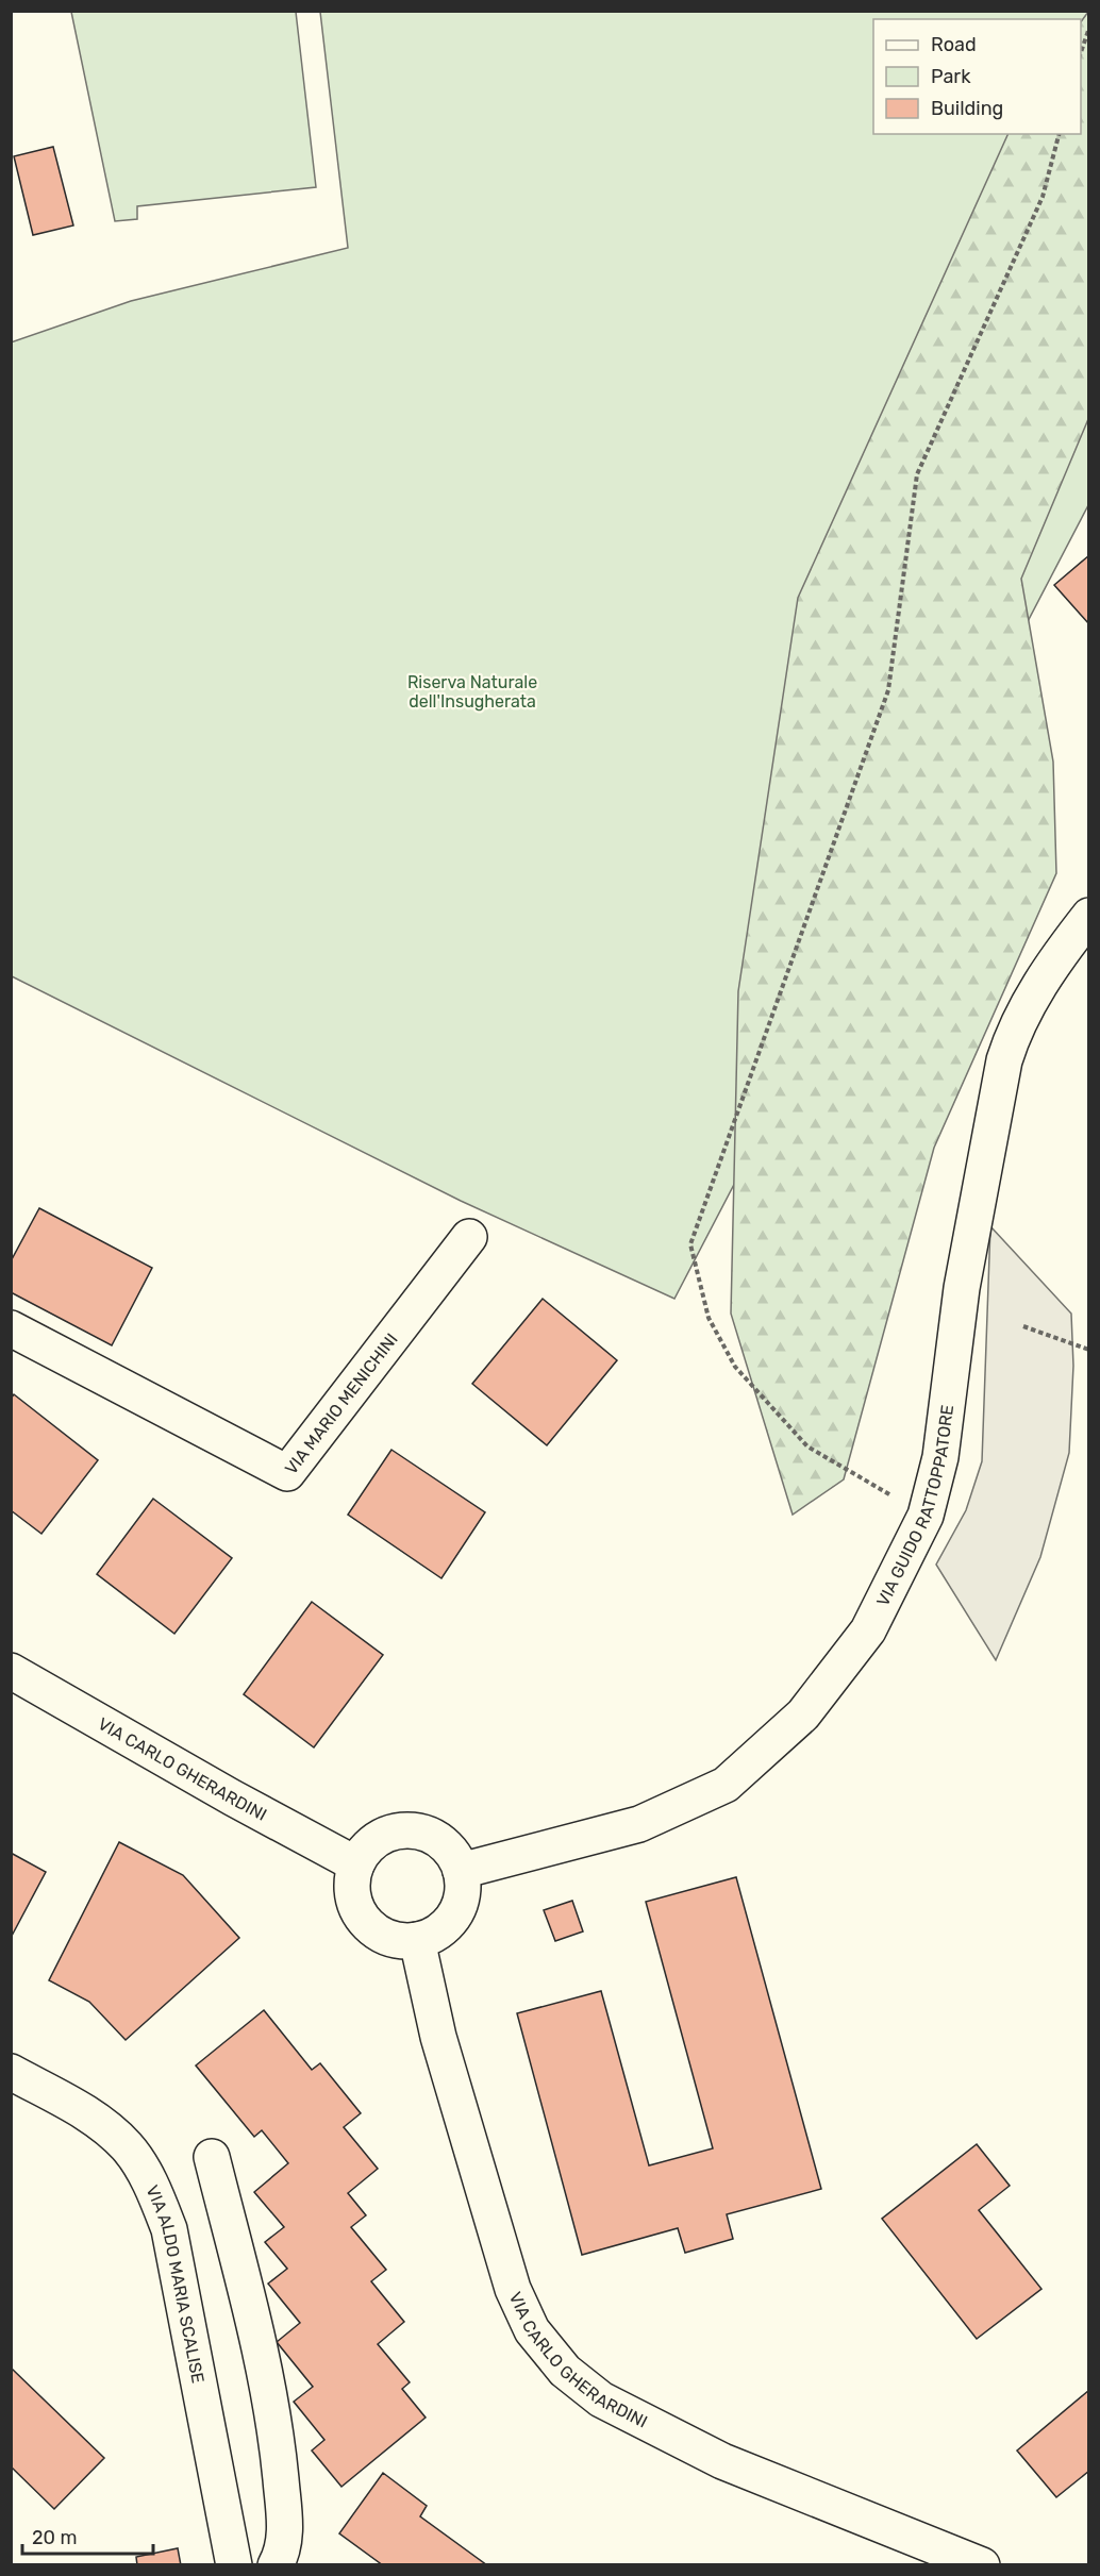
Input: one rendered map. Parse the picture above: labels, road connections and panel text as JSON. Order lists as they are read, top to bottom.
{
  "streets": {
    "street": [
      "VIA MARIO MENICHINI",
      "VIA GUIDO RATTOPPATORE",
      "VIA CARLO GHERARDINI",
      "VIA ALDO MARIA SCALISE"
    ]
  },
  "crossings": [
    ["VIA GUIDO RATTOPPATORE", "VIA CARLO GHERARDINI"]
  ],
  "parks": ["Riserva Naturale dell'Insugherata"],
  "legend": ["Road", "Park", "Building"],
  "scale_bar": "20 m"
}
